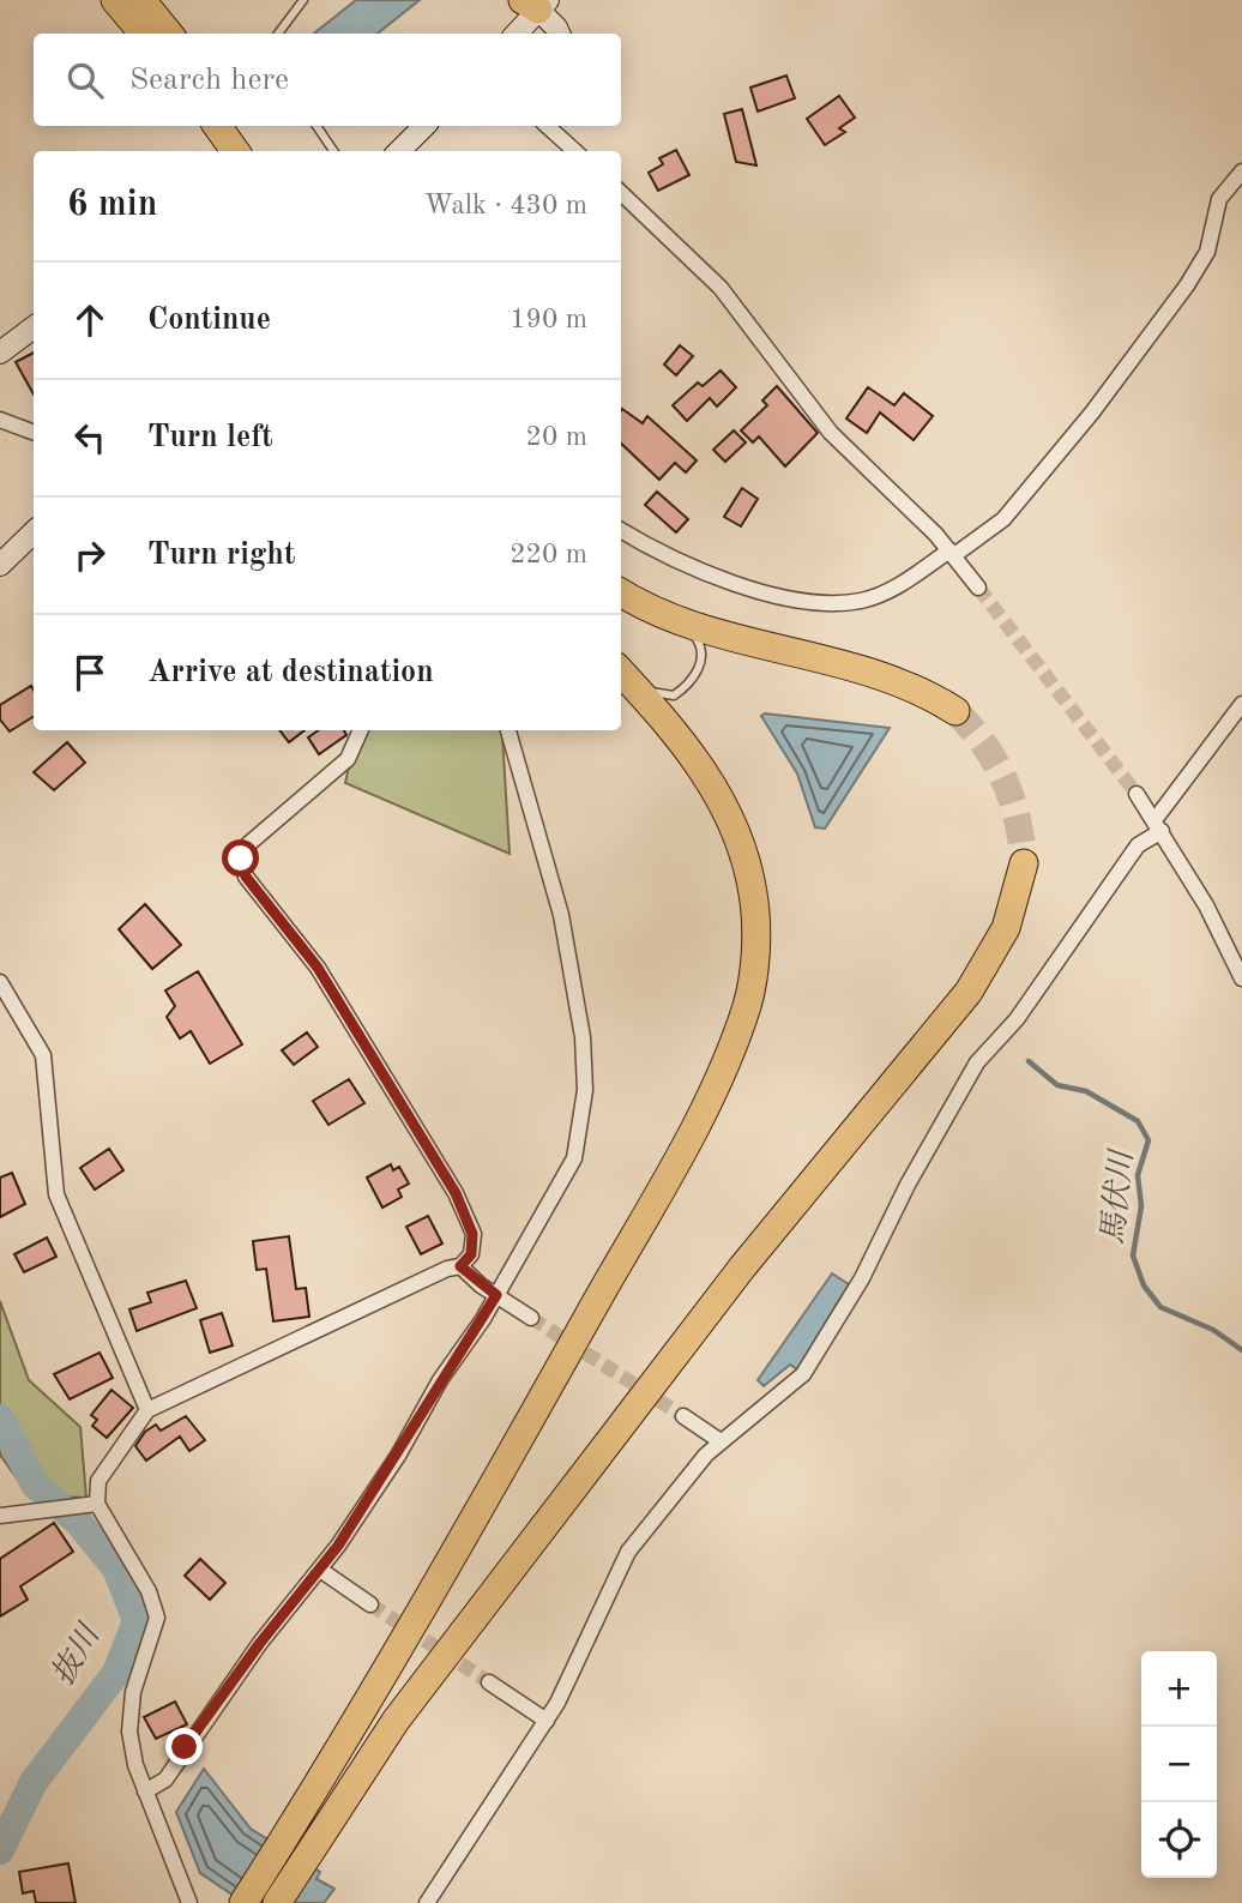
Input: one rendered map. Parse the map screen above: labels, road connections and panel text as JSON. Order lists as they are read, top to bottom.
{
  "water": ["馬伏川", "抜川"],
  "page": {
    "search": "Search here",
    "heading": ["6 min", "Walk · 430 m"],
    "list": [
      ["Continue", "190 m"],
      ["Turn left", "20 m"],
      ["Turn right", "220 m"],
      "Arrive at destination"
    ],
    "map_buttons": ["+", "−"]
  }
}
